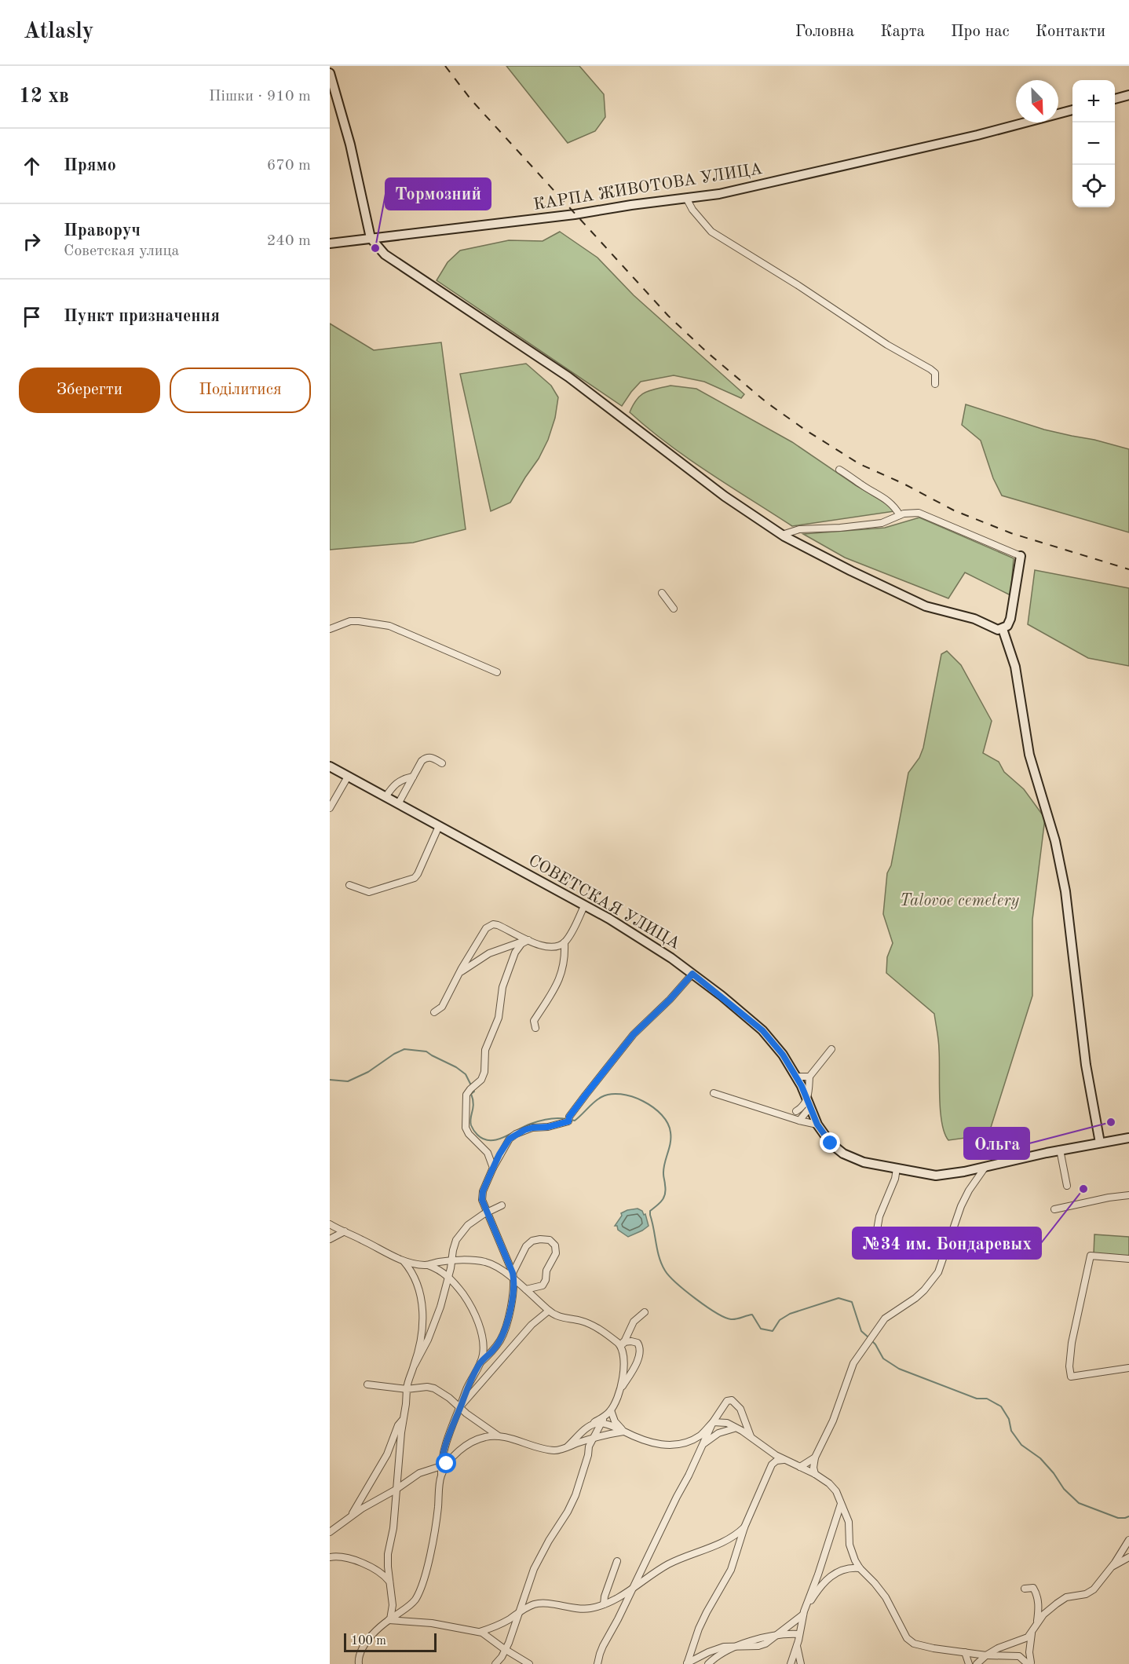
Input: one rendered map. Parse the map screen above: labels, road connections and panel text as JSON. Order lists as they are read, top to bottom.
{
  "streets": {
    "main road": ["КАРПА ЖИВОТОВА УЛИЦА", "СОВЕТСКАЯ УЛИЦА"]
  },
  "parks": ["Talovoe cemetery"],
  "places": ["Тормозний", "Ольга", "№34 им. Бондаревых"],
  "scale_bar": "100 m",
  "north": "bottom right",
  "page": {
    "header": "Atlasly",
    "nav": [
      "Головна",
      "Карта",
      "Про нас",
      "Контакти"
    ],
    "heading": ["12 хв", "Пішки · 910 m"],
    "map_buttons": ["+", "−"],
    "list": [
      ["Прямо", "670 m"],
      ["Праворуч", "Советская улица", "240 m"],
      "Пункт призначення"
    ],
    "buttons": ["Зберегти", "Поділитися"],
    "scale": "100 m"
  }
}
